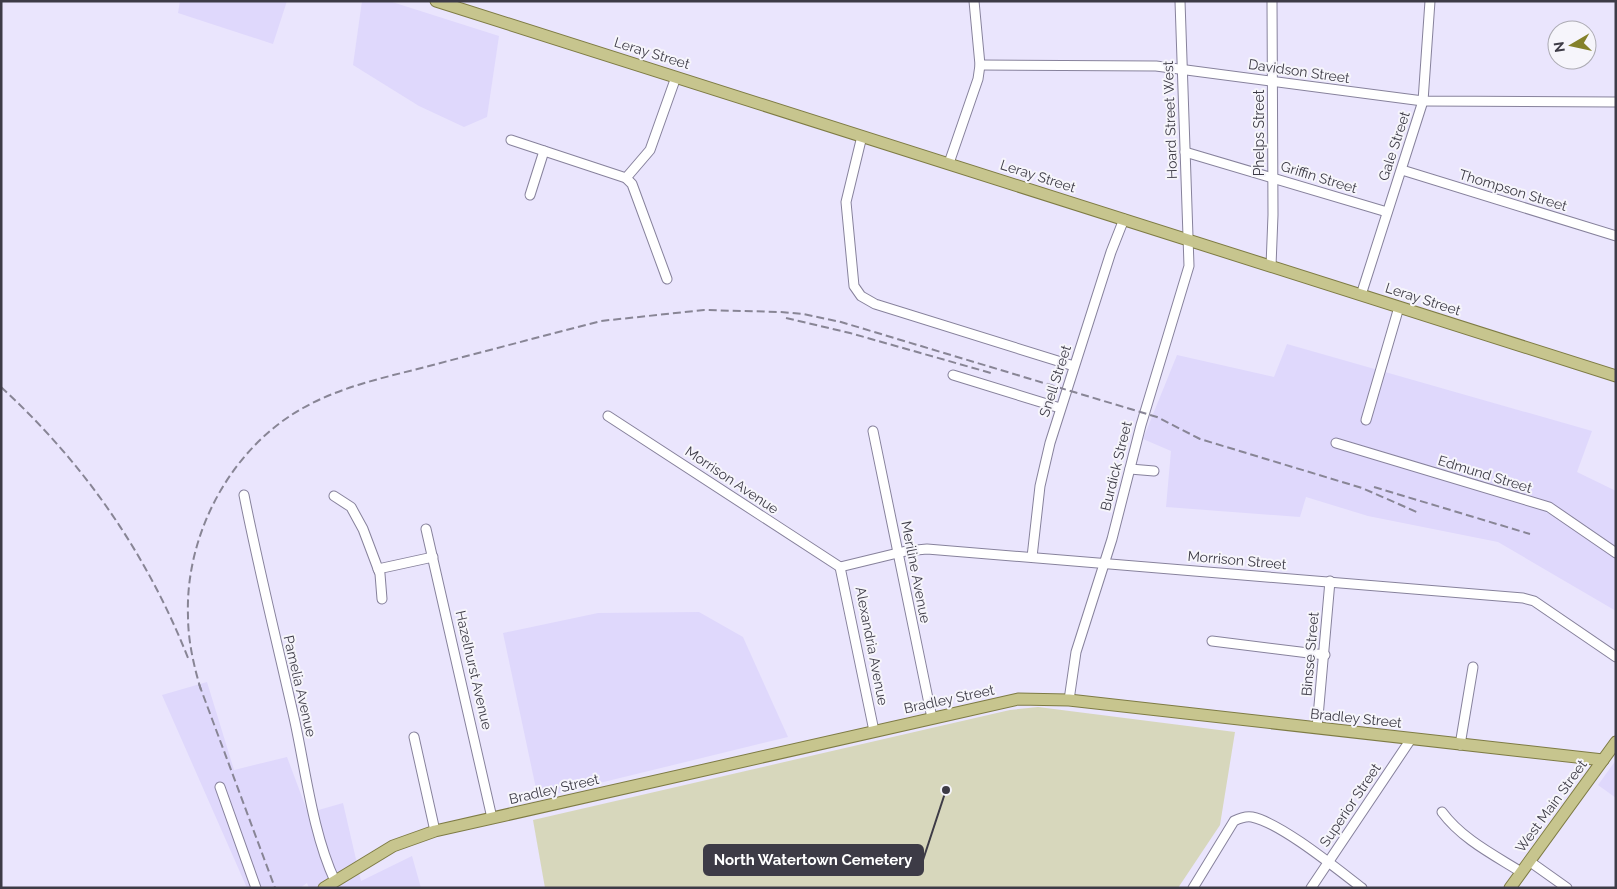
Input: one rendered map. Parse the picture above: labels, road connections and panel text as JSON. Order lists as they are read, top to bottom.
{
  "streets": {
    "main road": ["Leray Street", "Bradley Street", "West Main Street"],
    "street": [
      "Davidson Street",
      "Hoard Street West",
      "Phelps Street",
      "Gale Street",
      "Griffin Street",
      "Thompson Street",
      "Snell Street",
      "Burdick Street",
      "Edmund Street",
      "Morrison Avenue",
      "Morrison Street",
      "Meriline Avenue",
      "Alexandria Avenue",
      "Binsse Street",
      "Hazelhurst Avenue",
      "Pamelia Avenue",
      "Superior Street"
    ]
  },
  "crossings": [
    ["Leray Street", "Hoard Street West"],
    ["Leray Street", "Phelps Street"],
    ["Leray Street", "Gale Street"],
    ["Leray Street", "Snell Street"],
    ["Leray Street", "Burdick Street"],
    ["Davidson Street", "Hoard Street West"],
    ["Davidson Street", "Phelps Street"],
    ["Davidson Street", "Gale Street"],
    ["Hoard Street West", "Griffin Street"],
    ["Hoard Street West", "Burdick Street"],
    ["Phelps Street", "Griffin Street"],
    ["Gale Street", "Griffin Street"],
    ["Gale Street", "Thompson Street"],
    ["Snell Street", "Morrison Street"],
    ["Burdick Street", "Morrison Street"],
    ["Burdick Street", "Bradley Street"],
    ["Morrison Avenue", "Morrison Street"],
    ["Morrison Avenue", "Alexandria Avenue"],
    ["Morrison Street", "Meriline Avenue"],
    ["Morrison Street", "Alexandria Avenue"],
    ["Morrison Street", "Binsse Street"],
    ["Meriline Avenue", "Bradley Street"],
    ["Alexandria Avenue", "Bradley Street"],
    ["Binsse Street", "Bradley Street"],
    ["Hazelhurst Avenue", "Bradley Street"],
    ["Pamelia Avenue", "Bradley Street"],
    ["Bradley Street", "Superior Street"],
    ["Bradley Street", "West Main Street"]
  ],
  "places": ["North Watertown Cemetery"],
  "north": "left"
}
